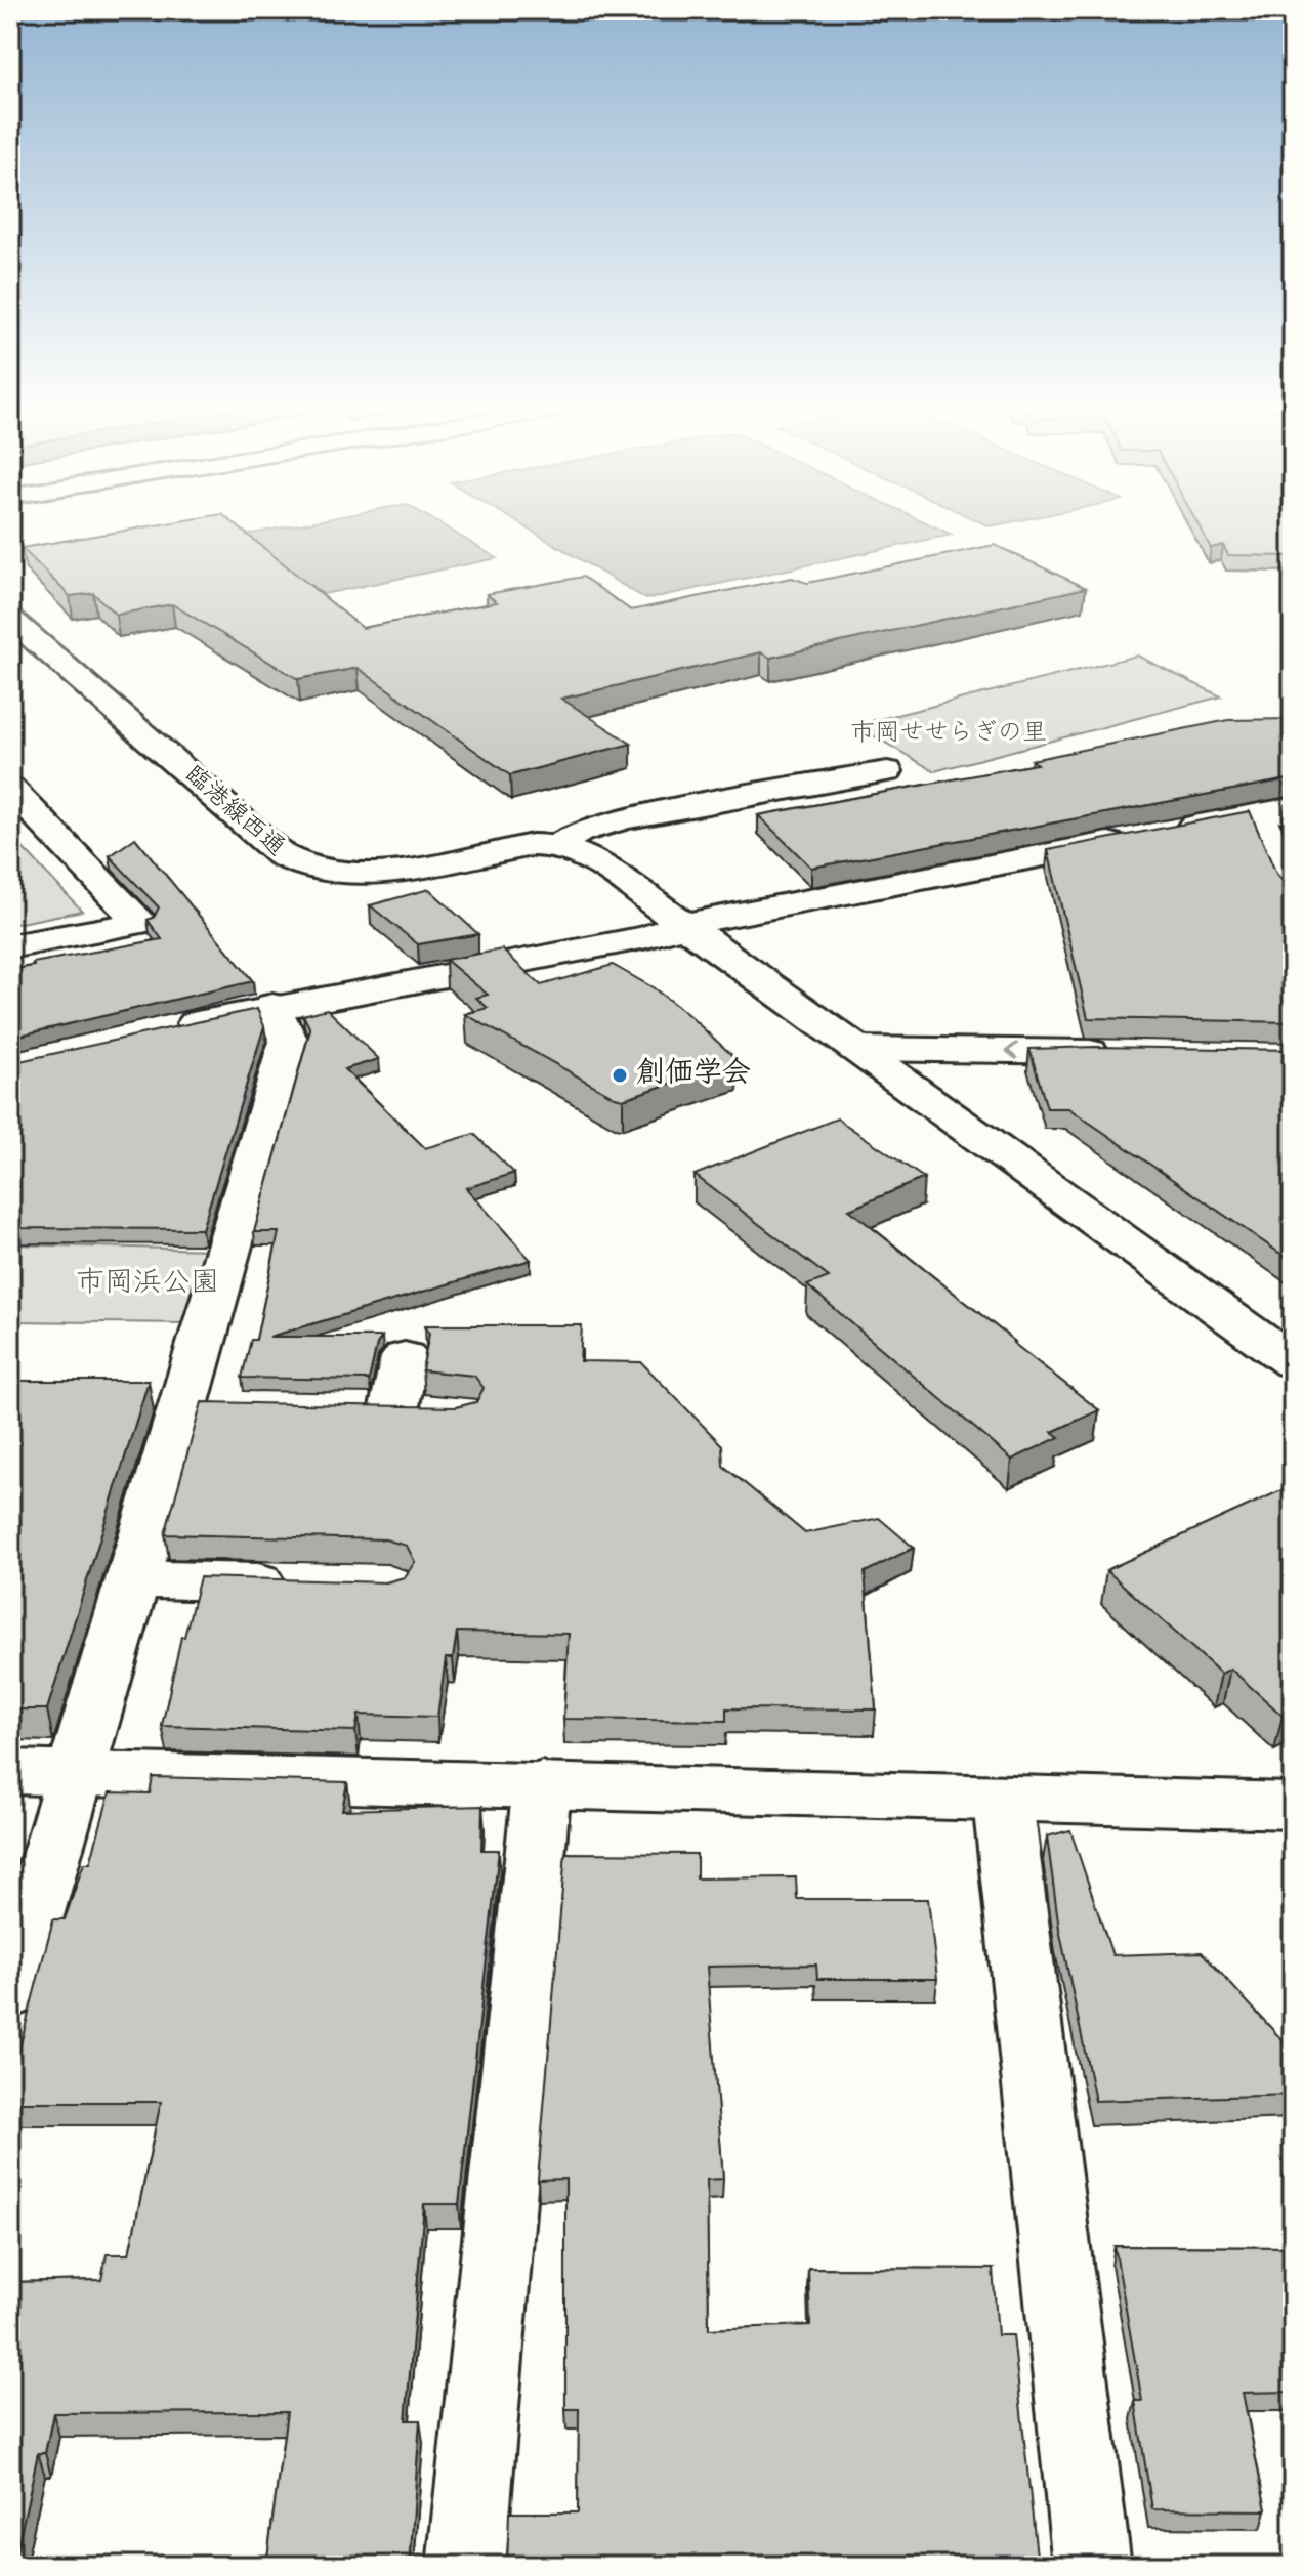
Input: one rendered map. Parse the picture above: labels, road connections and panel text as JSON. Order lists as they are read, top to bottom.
{
  "streets": {
    "street": ["臨港線西通"]
  },
  "parks": ["市岡せせらぎの里", "市岡浜公園"],
  "places": ["創価学会"]
}
